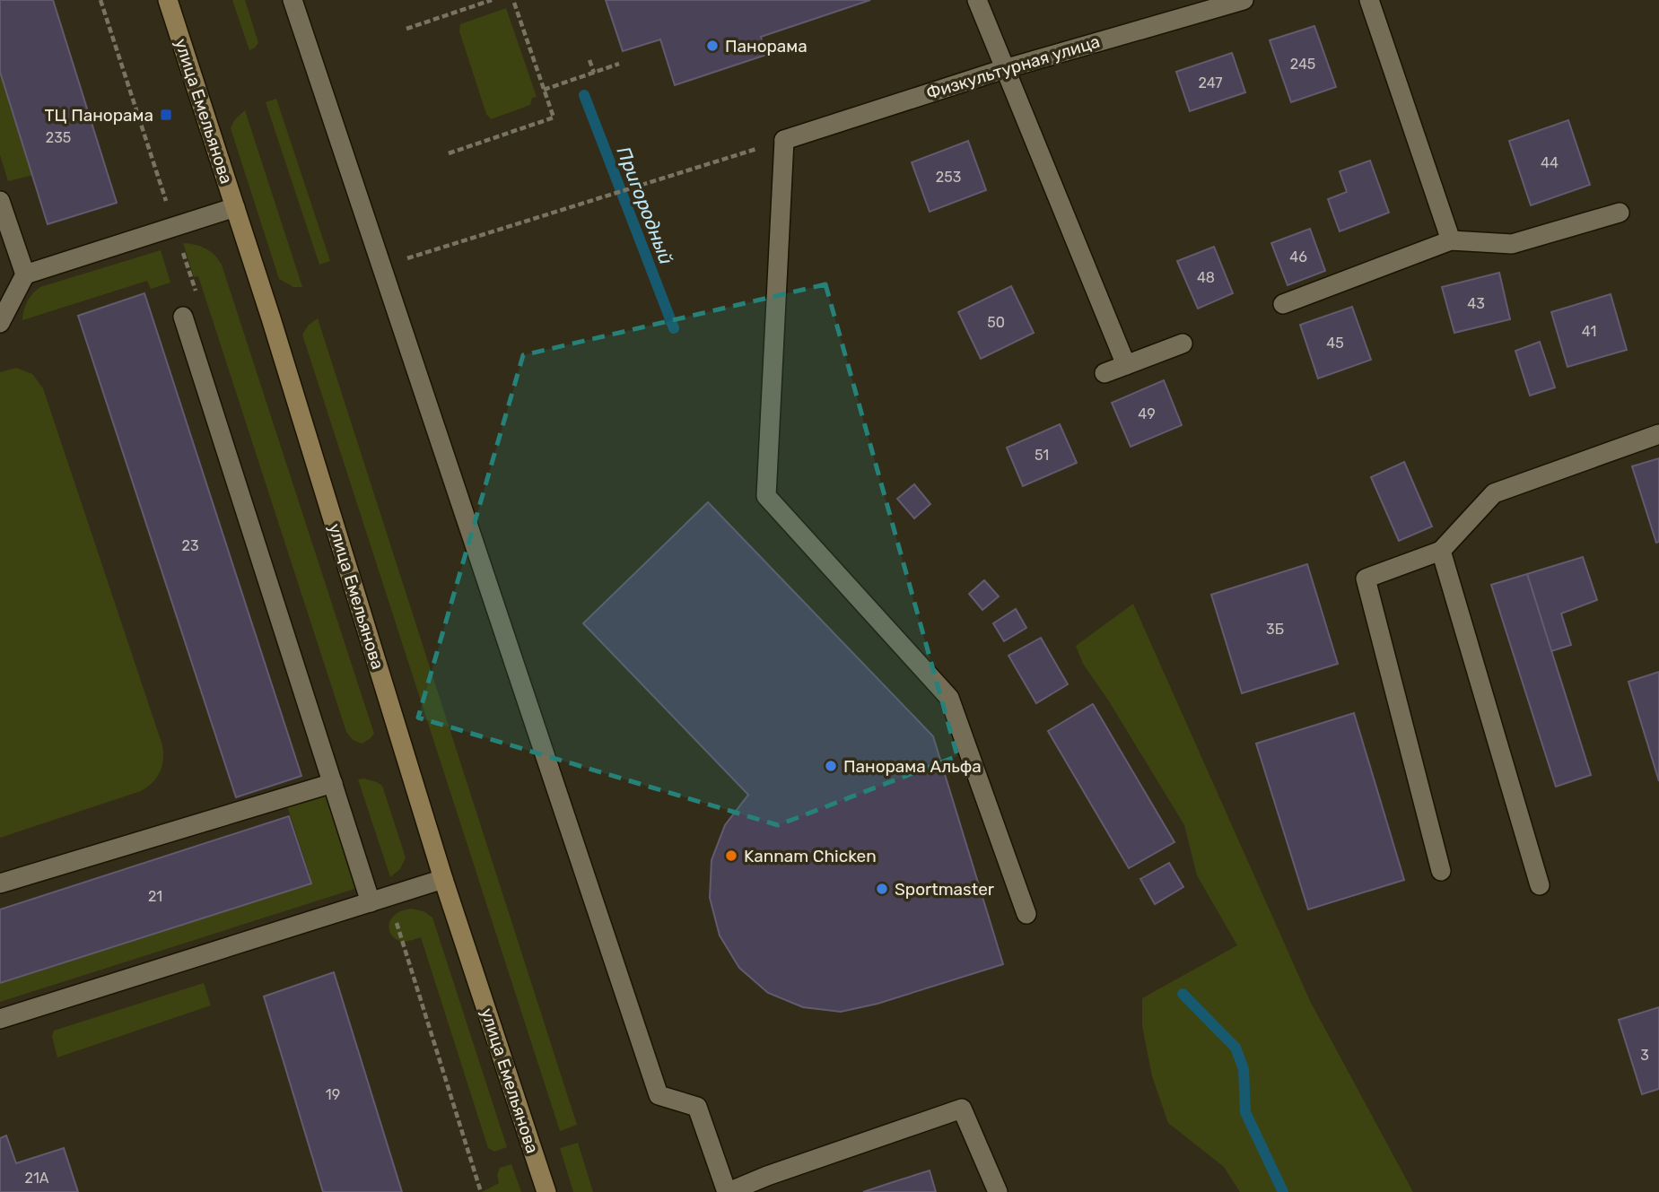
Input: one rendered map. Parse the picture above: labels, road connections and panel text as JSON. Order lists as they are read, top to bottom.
{
  "streets": {
    "main road": ["улица Емельянова"],
    "street": ["Физкультурная улица"]
  },
  "water": ["Пригородный"],
  "places": {
    "other": [
      "Панорама",
      "Панорама Альфа",
      "Kannam Chicken",
      "Sportmaster"
    ],
    "transit": ["ТЦ Панорама"]
  },
  "house_numbers": [
    "245",
    "247",
    "235",
    "44",
    "253",
    "46",
    "48",
    "43",
    "50",
    "41",
    "45",
    "49",
    "51",
    "23",
    "3Б",
    "21",
    "3",
    "19",
    "21А"
  ]
}
